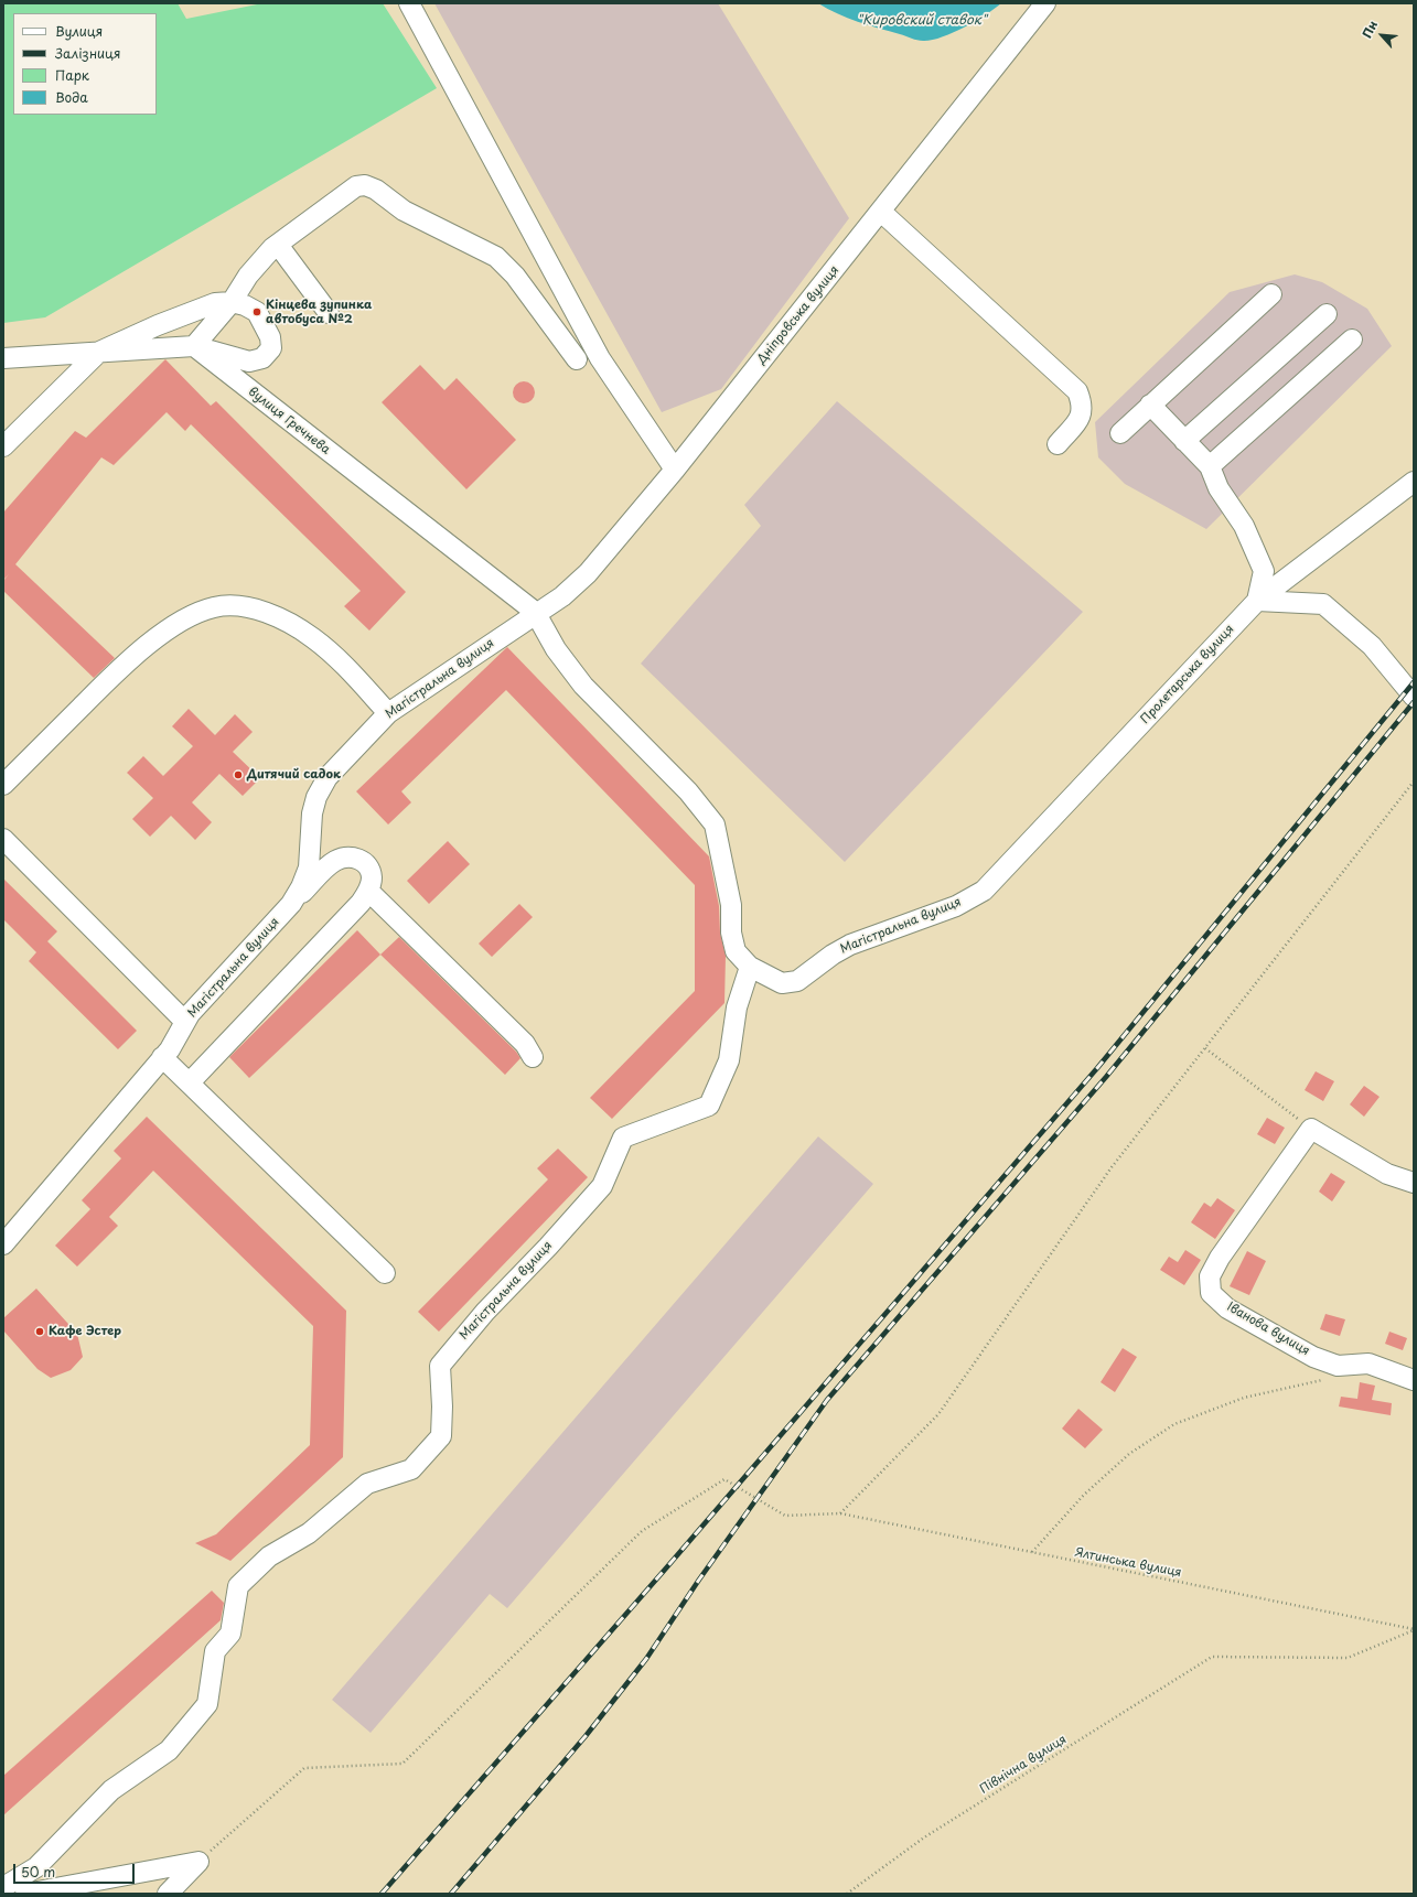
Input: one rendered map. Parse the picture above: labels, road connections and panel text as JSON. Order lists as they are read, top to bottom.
{
  "streets": {
    "street": [
      "Дніпровська вулиця",
      "вулиця Гречнева",
      "Пролетарська вулиця",
      "Магістральна вулиця",
      "Іванова вулиця"
    ],
    "path": ["Ялтинська вулиця", "Північна вулиця"]
  },
  "crossings": [
    ["Дніпровська вулиця", "вулиця Гречнева"],
    ["Дніпровська вулиця", "Магістральна вулиця"],
    ["вулиця Гречнева", "Магістральна вулиця"],
    ["Пролетарська вулиця", "Магістральна вулиця"],
    ["Ялтинська вулиця", "Північна вулиця"]
  ],
  "water": ["\"Кировский ставок\""],
  "places": ["Кінцева зупинка автобуса №2", "Дитячий садок", "Кафе Эстер"],
  "legend": [
    "Вулиця",
    "Залізниця",
    "Парк",
    "Вода"
  ],
  "scale_bar": "50 m",
  "north": "top left"
}
